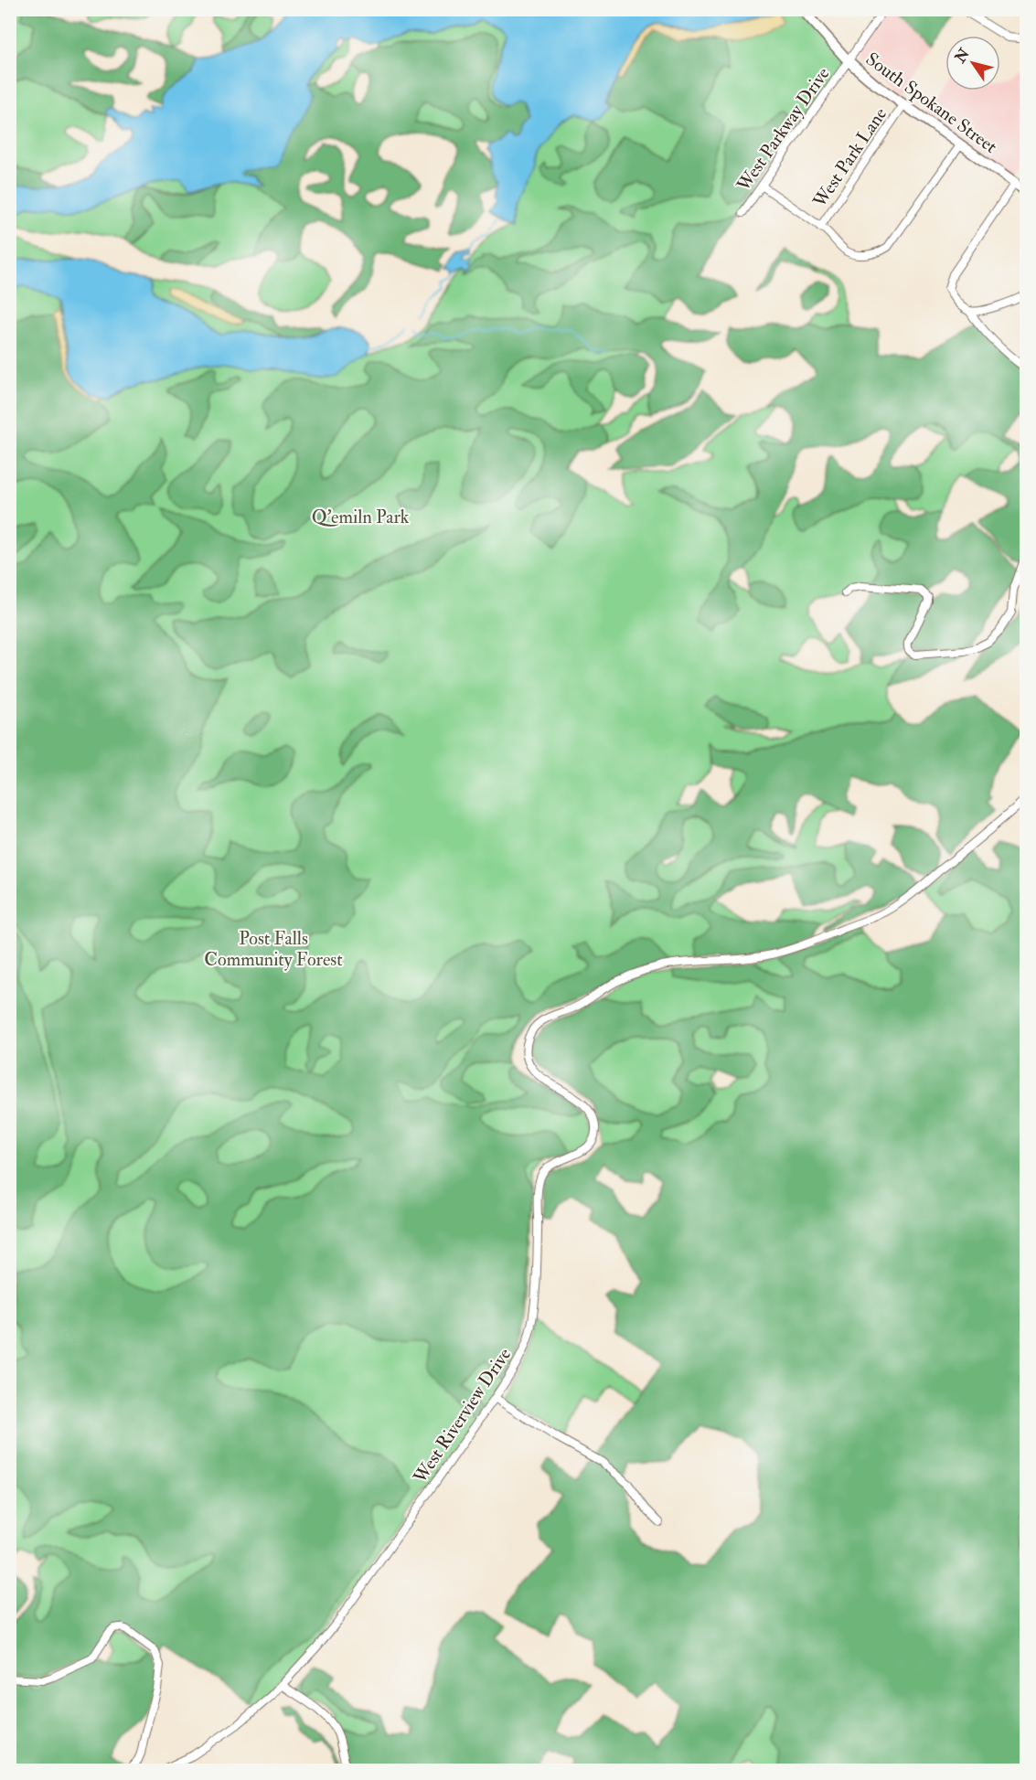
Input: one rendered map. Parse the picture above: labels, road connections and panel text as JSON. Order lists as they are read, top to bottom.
{
  "streets": {
    "main road": ["South Spokane Street"],
    "street": ["West Parkway Drive", "West Park Lane", "West Riverview Drive"]
  },
  "crossings": [
    ["South Spokane Street", "West Parkway Drive"],
    ["South Spokane Street", "West Park Lane"]
  ],
  "parks": ["Q'emiln Park", "Post Falls Community Forest"],
  "north": "top left"
}
